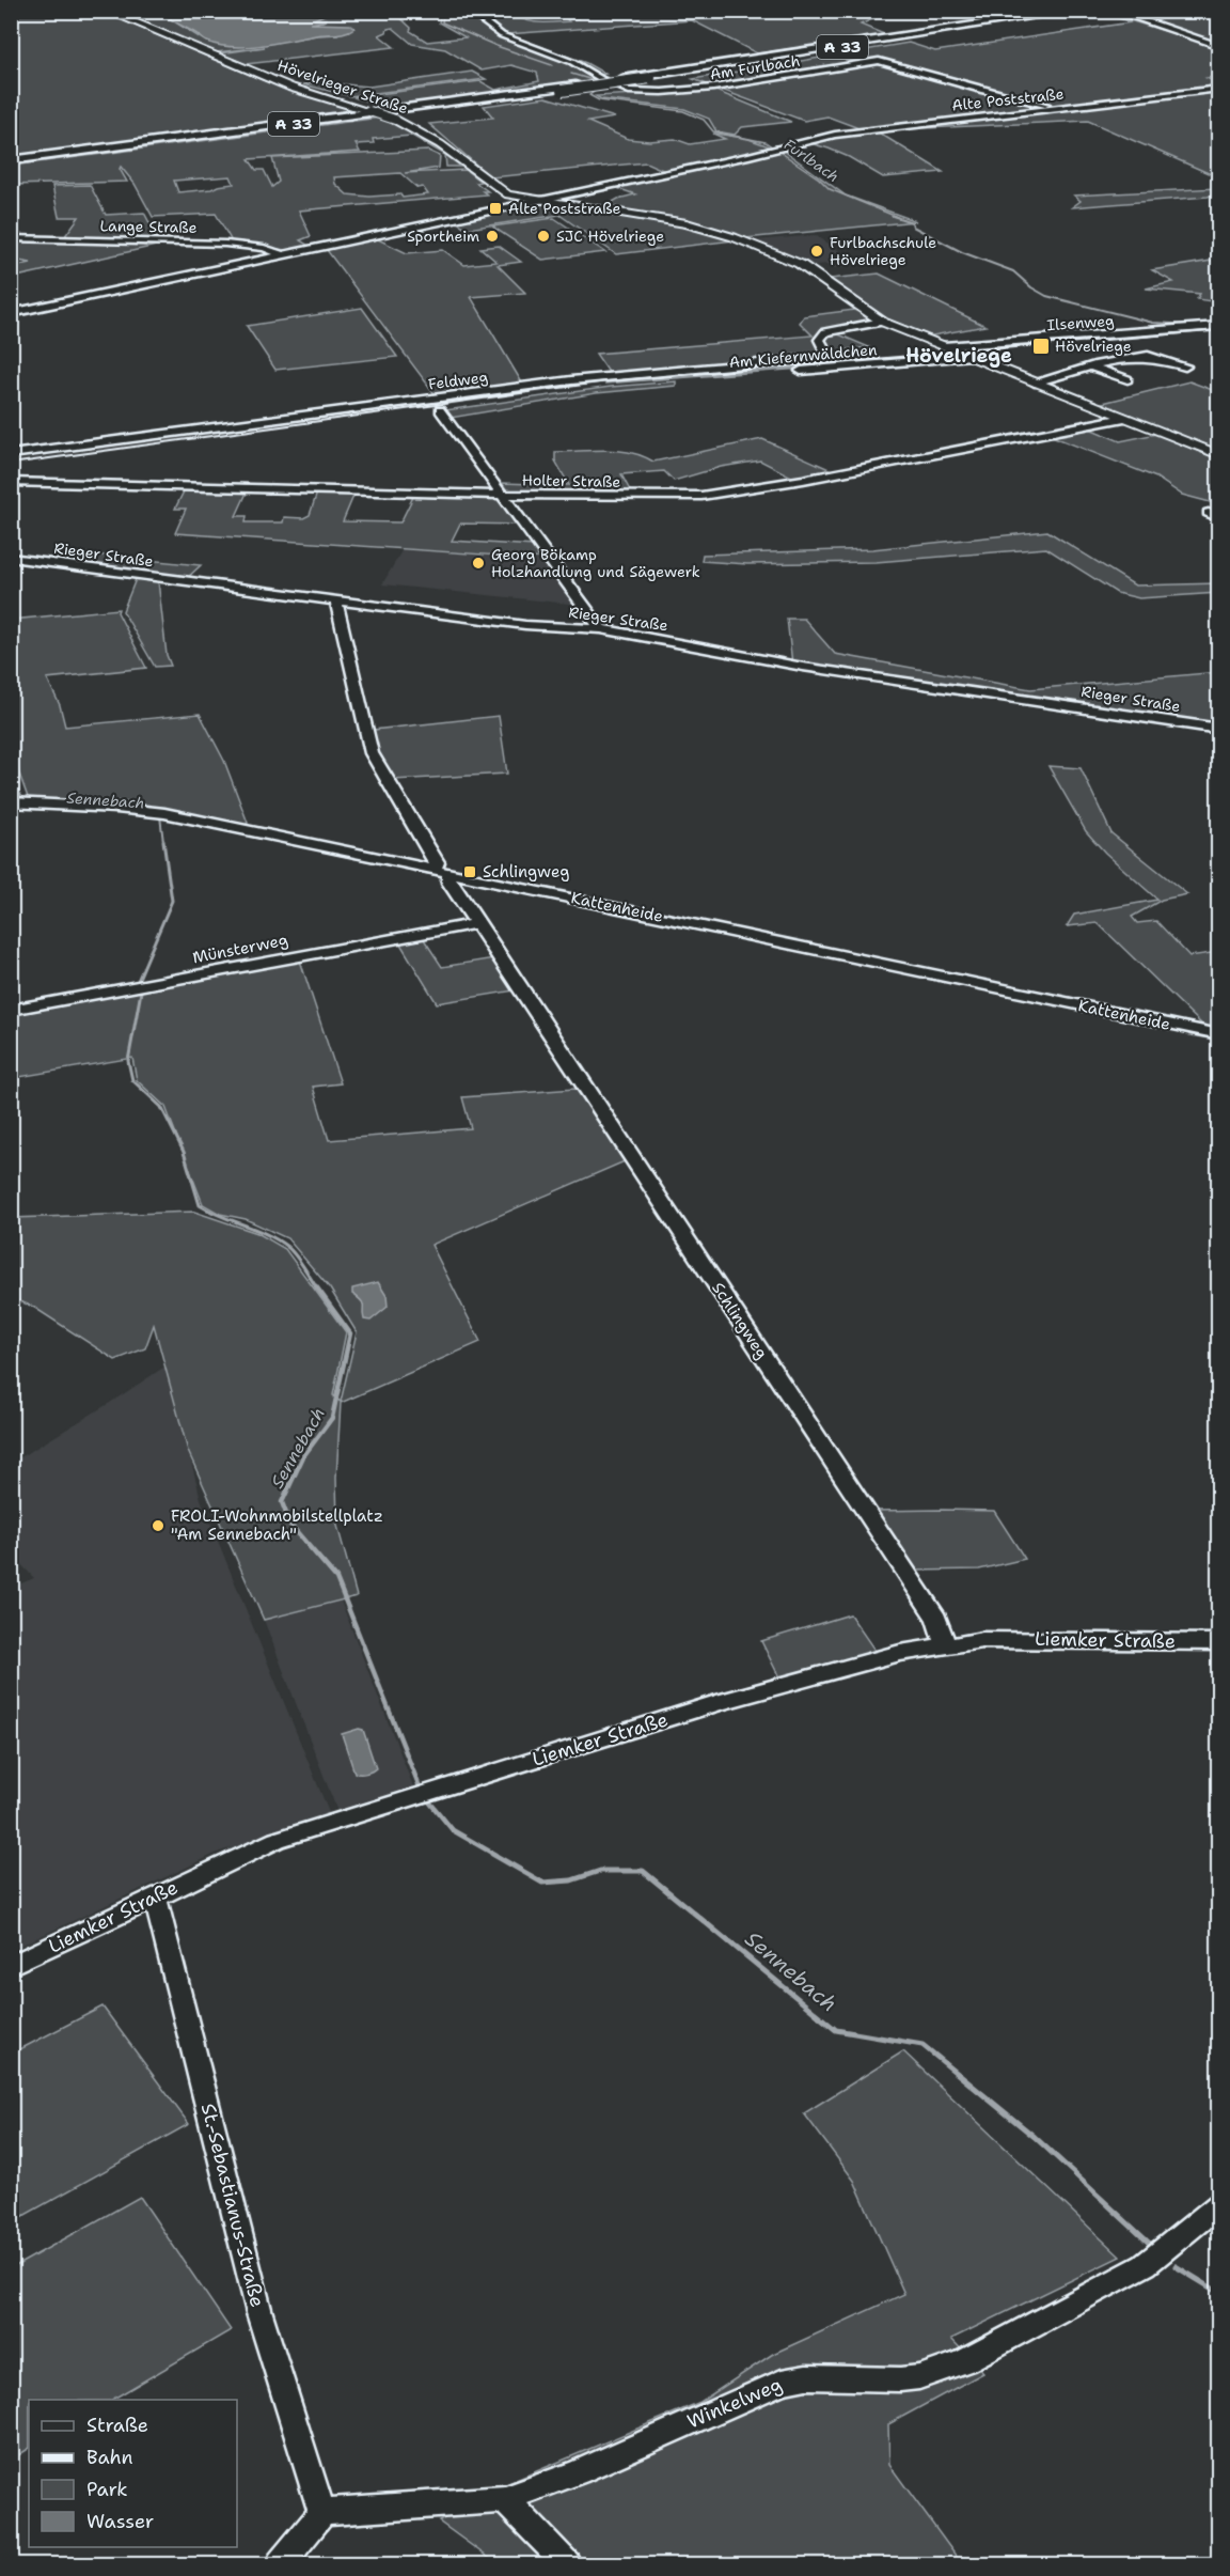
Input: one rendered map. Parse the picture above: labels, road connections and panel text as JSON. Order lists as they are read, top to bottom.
{
  "streets": {
    "highway": ["A 33"],
    "main road": ["Hövelrieger Straße"],
    "street": [
      "Am Furlbach",
      "Alte Poststraße",
      "Lange Straße",
      "Ilsenweg",
      "Am Kiefernwäldchen",
      "Feldweg",
      "Holter Straße",
      "Rieger Straße",
      "Kattenheide",
      "Münsterweg",
      "Schlingweg",
      "Liemker Straße",
      "St.-Sebastianus-Straße",
      "Winkelweg"
    ]
  },
  "crossings": [
    ["Am Furlbach", "Alte Poststraße"],
    ["Hövelrieger Straße", "Alte Poststraße"],
    ["Hövelrieger Straße", "Ilsenweg"],
    ["Hövelrieger Straße", "Am Kiefernwäldchen"],
    ["Hövelrieger Straße", "Feldweg"],
    ["Hövelrieger Straße", "Holter Straße"],
    ["Alte Poststraße", "Lange Straße"],
    ["Kattenheide", "Schlingweg"],
    ["Münsterweg", "Schlingweg"],
    ["Schlingweg", "Liemker Straße"],
    ["Liemker Straße", "St.-Sebastianus-Straße"],
    ["St.-Sebastianus-Straße", "Winkelweg"]
  ],
  "districts": ["Hövelriege"],
  "water": ["Furlbach", "Sennebach"],
  "places": {
    "transit": ["Alte Poststraße", "Hövelriege", "Schlingweg"],
    "other": [
      "Sportheim",
      "SJC Hövelriege",
      "Furlbachschule Hövelriege",
      "Georg Bökamp Holzhandlung und Sägewerk",
      "FROLI-Wohnmobilstellplatz \"Am Sennebach\""
    ]
  },
  "legend": [
    "Straße",
    "Bahn",
    "Park",
    "Wasser"
  ]
}
